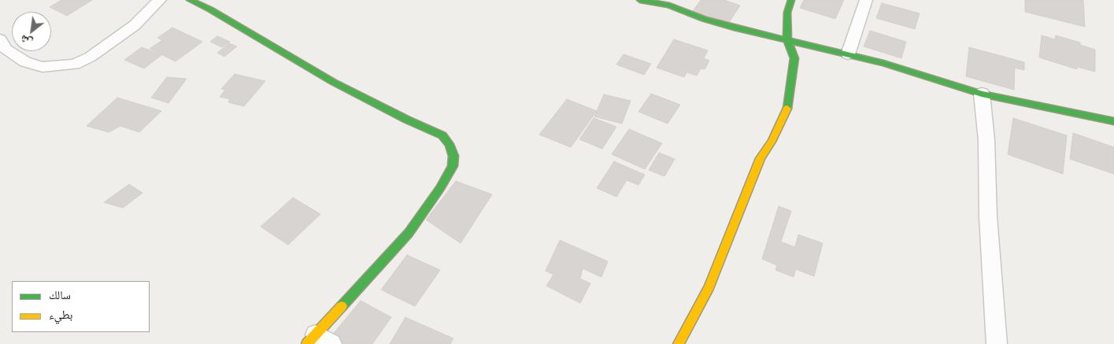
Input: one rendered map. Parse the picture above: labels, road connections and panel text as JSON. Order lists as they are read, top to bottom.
{
  "legend": ["سالك", "بطيء"],
  "north": "bottom left"
}
